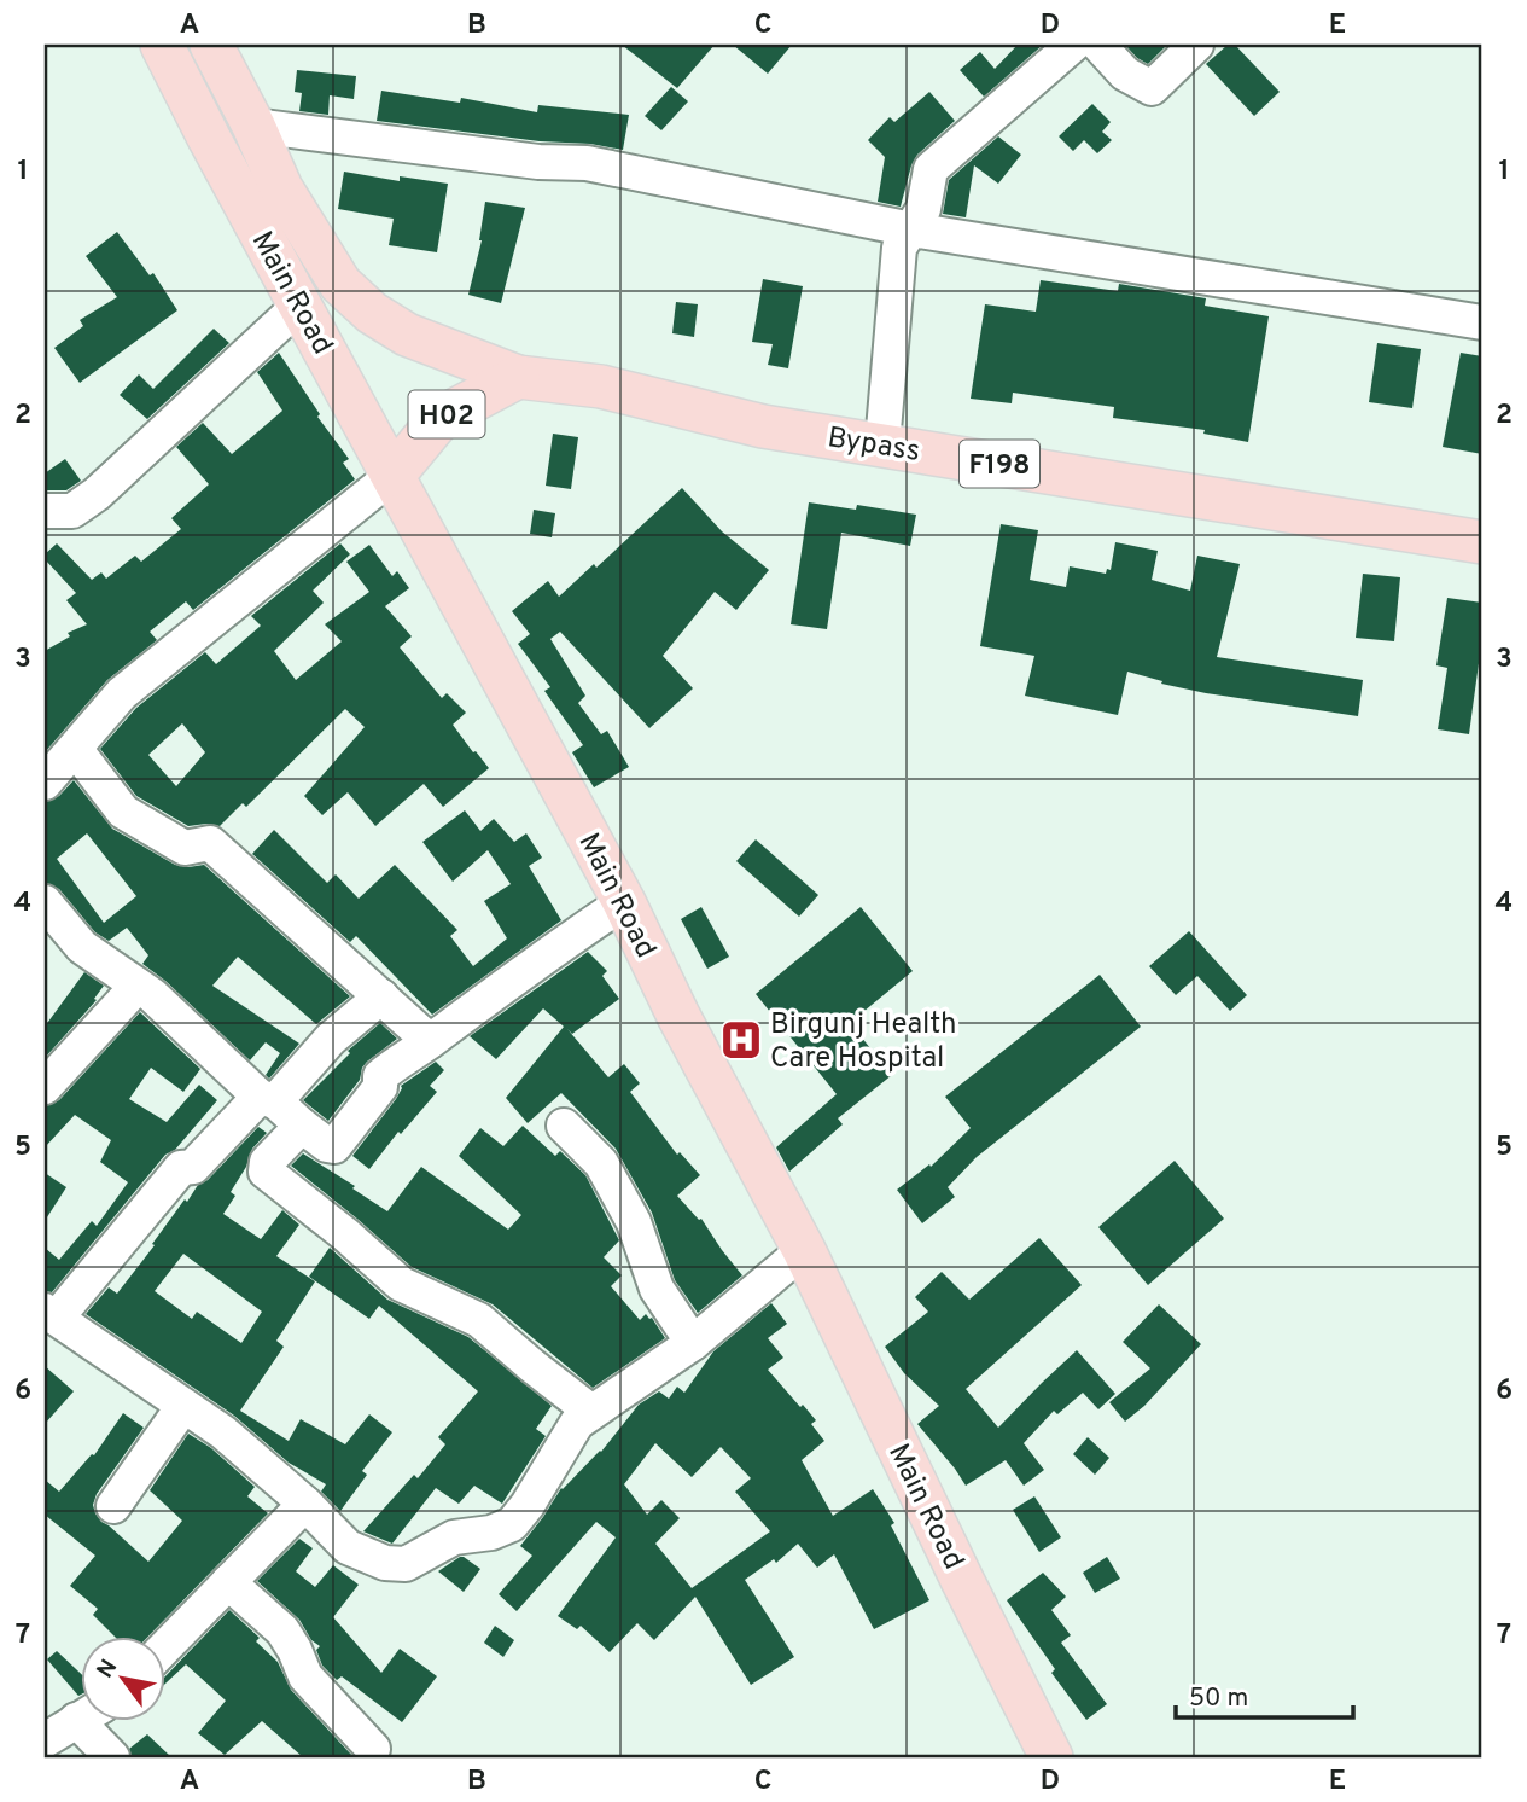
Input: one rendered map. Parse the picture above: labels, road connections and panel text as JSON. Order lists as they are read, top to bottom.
{
  "streets": {
    "main road": [
      "Main Road",
      "H02",
      "Bypass",
      "F198"
    ]
  },
  "crossings": [
    ["Main Road", "H02"],
    ["Main Road", "Bypass"],
    ["H02", "Bypass"]
  ],
  "places": {
    "hospital": ["Birgunj Health Care Hospital"]
  },
  "scale_bar": "50 m",
  "north": "top left",
  "grid": {
    "columns": [
      "A",
      "B",
      "C",
      "D",
      "E"
    ],
    "rows": [
      "1",
      "2",
      "3",
      "4",
      "5",
      "6",
      "7"
    ]
  }
}
